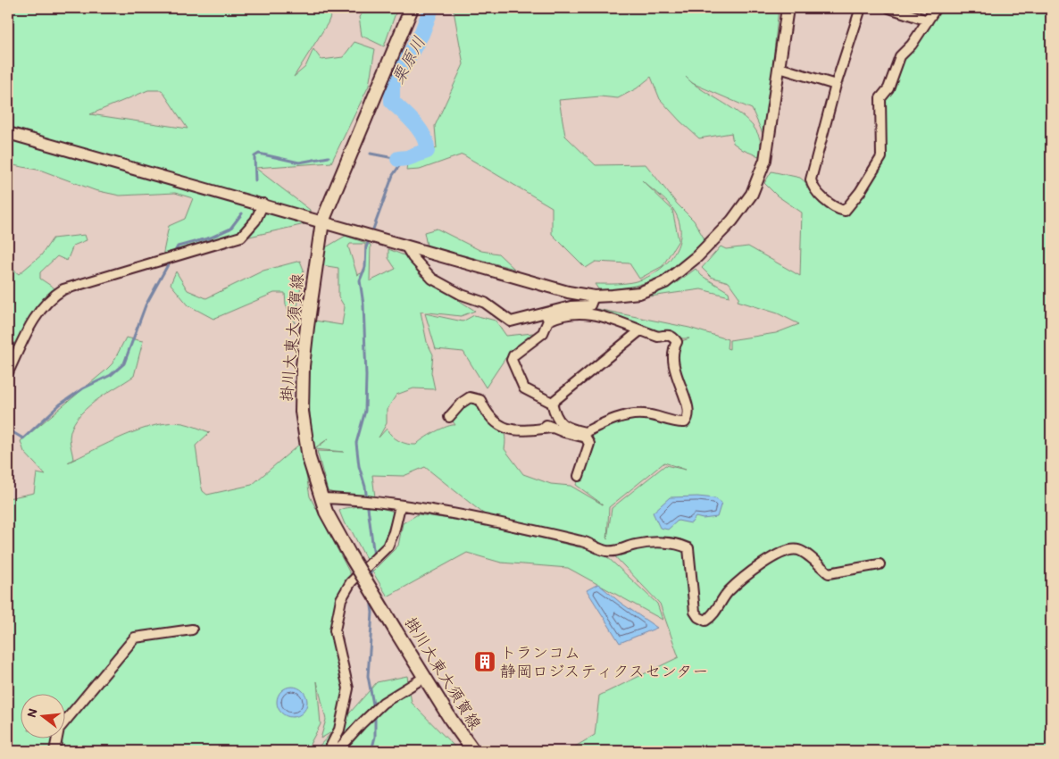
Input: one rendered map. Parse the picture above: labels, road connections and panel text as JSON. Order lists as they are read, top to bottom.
{
  "streets": {
    "main road": ["掛川大東大須賀線"]
  },
  "water": ["栗原川"],
  "places": {
    "building": ["トランコム 静岡ロジスティクスセンター"]
  },
  "north": "left"
}
